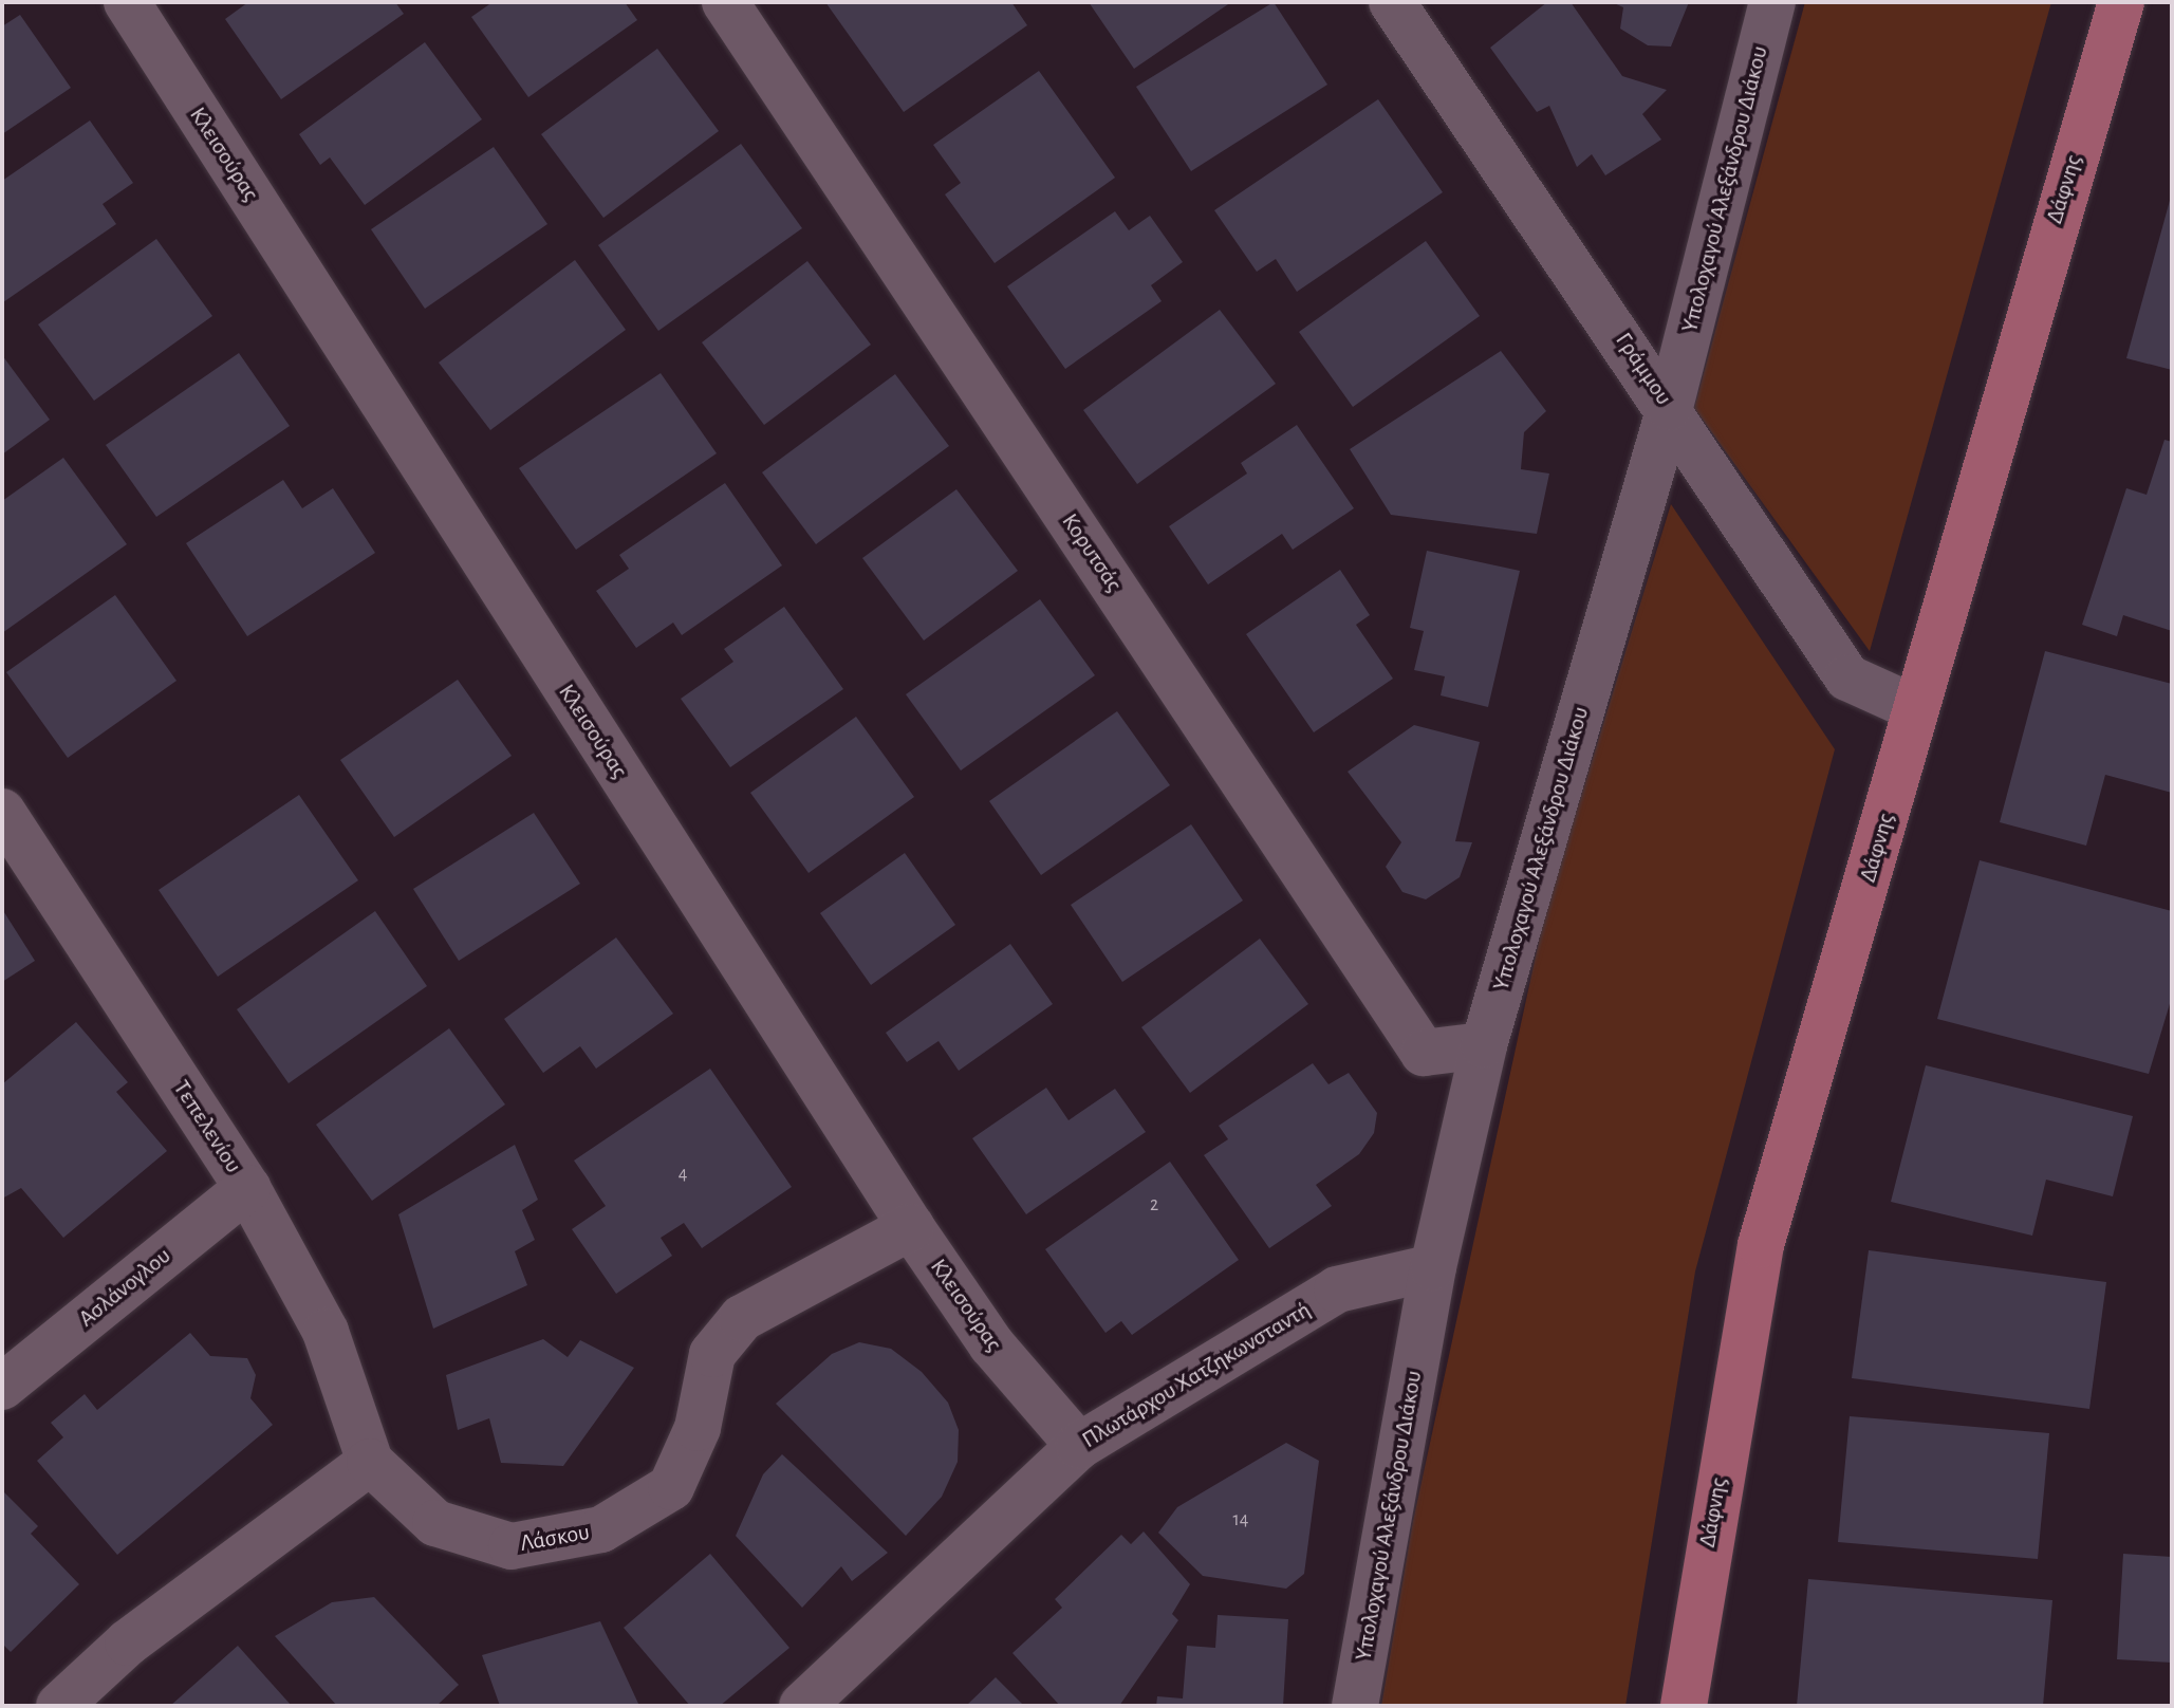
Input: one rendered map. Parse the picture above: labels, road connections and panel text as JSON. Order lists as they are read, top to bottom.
{
  "streets": {
    "main road": ["Δάφνης"],
    "street": [
      "Κλεισούρας",
      "Υπολοχαγού Αλεξάνδρου Διάκου",
      "Γράμμου",
      "Κορυτσάς",
      "Τεπελενίου",
      "Ασλάνογλου",
      "Πλωτάρχου Χατζηκωνσταντή",
      "Λάσκου"
    ]
  },
  "crossings": [
    ["Κλεισούρας", "Πλωτάρχου Χατζηκωνσταντή"],
    ["Κλεισούρας", "Λάσκου"],
    ["Υπολοχαγού Αλεξάνδρου Διάκου", "Γράμμου"],
    ["Υπολοχαγού Αλεξάνδρου Διάκου", "Κορυτσάς"],
    ["Υπολοχαγού Αλεξάνδρου Διάκου", "Πλωτάρχου Χατζηκωνσταντή"],
    ["Δάφνης", "Γράμμου"],
    ["Τεπελενίου", "Ασλάνογλου"],
    ["Τεπελενίου", "Λάσκου"]
  ],
  "house_numbers": ["4", "2", "14"]
}
